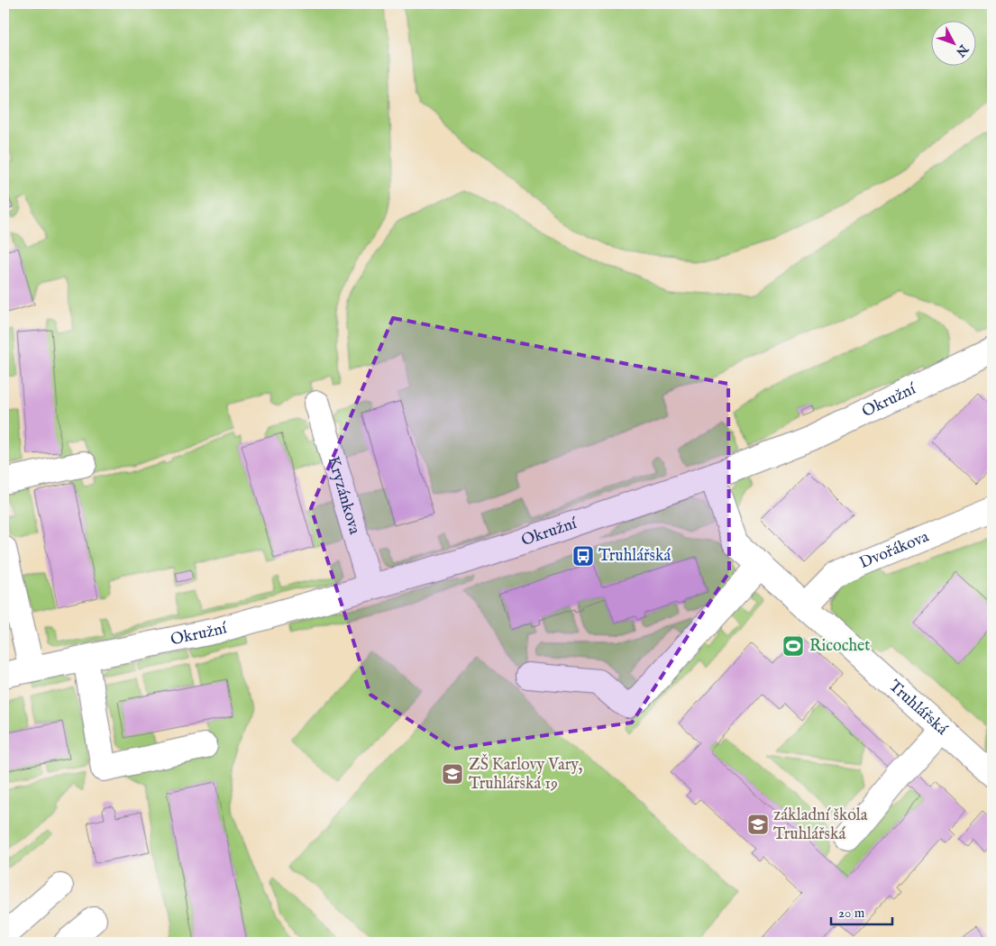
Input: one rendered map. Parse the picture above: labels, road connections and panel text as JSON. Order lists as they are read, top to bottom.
{
  "streets": {
    "street": [
      "Okružní",
      "Kryzánkova",
      "Dvořákova",
      "Truhlářská"
    ]
  },
  "crossings": [
    ["Okružní", "Kryzánkova"],
    ["Okružní", "Truhlářská"],
    ["Dvořákova", "Truhlářská"]
  ],
  "places": {
    "bus stop": ["Truhlářská"],
    "sports": ["Ricochet"],
    "school or university": ["ZŠ Karlovy Vary, Truhlářská 19", "základní škola Truhlářská"]
  },
  "scale_bar": "20 m",
  "north": "bottom right"
}
